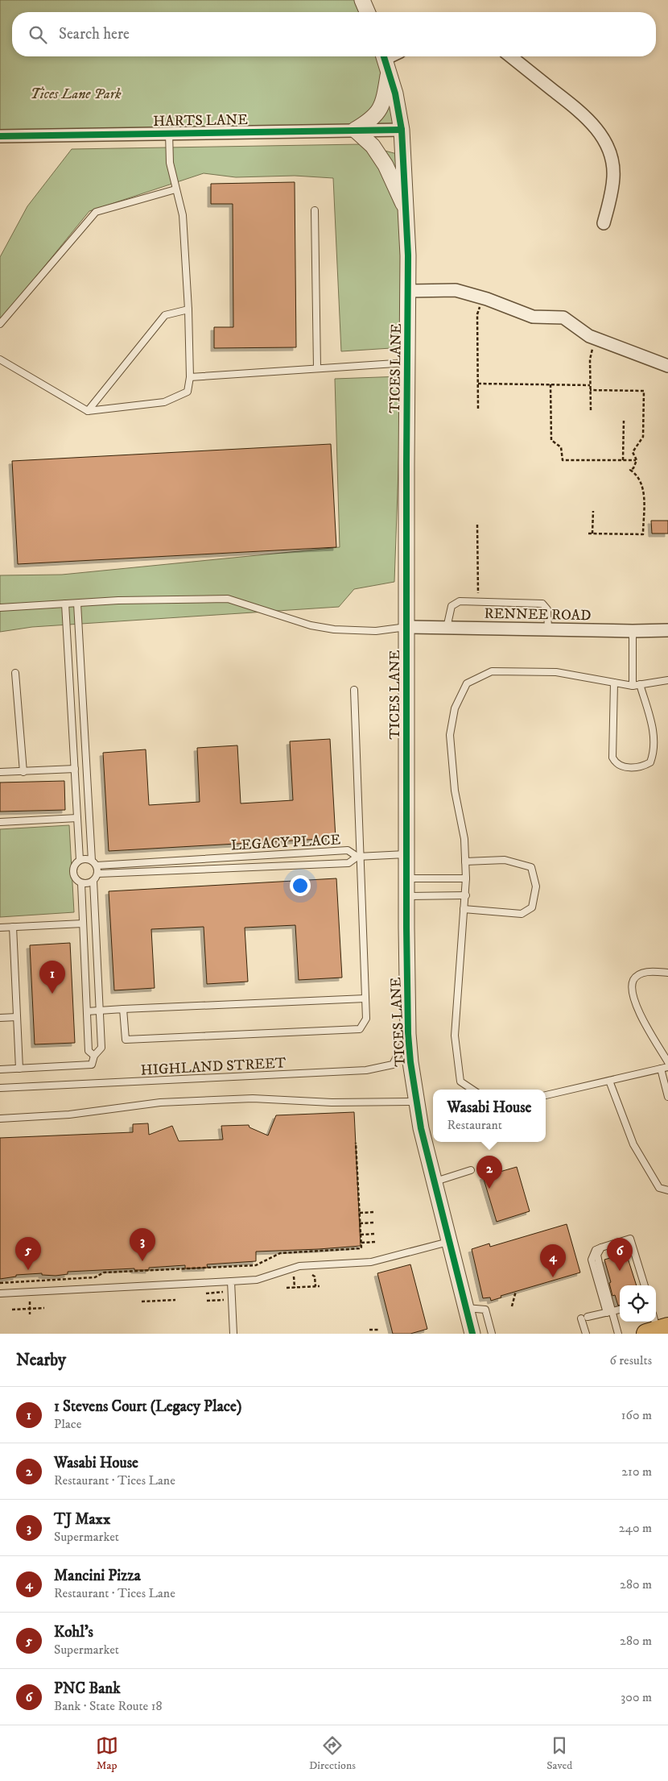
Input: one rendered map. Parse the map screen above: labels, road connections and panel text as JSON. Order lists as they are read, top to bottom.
{
  "streets": {
    "street": ["HARTS LANE", "TICES LANE", "RENNEE ROAD"],
    "lane": ["LEGACY PLACE", "HIGHLAND STREET"]
  },
  "crossings": [
    ["HARTS LANE", "TICES LANE"],
    ["TICES LANE", "RENNEE ROAD"],
    ["TICES LANE", "HIGHLAND STREET"]
  ],
  "parks": ["Tices Lane Park"],
  "page": {
    "search": "Search here",
    "pins": [
      "1",
      "2",
      "3",
      "5",
      "6",
      "4"
    ],
    "popup": ["Wasabi House", "Restaurant"],
    "heading": ["Nearby", "6 results"],
    "list": [
      {
        "mark": "1",
        "name": "1 Stevens Court (Legacy Place)",
        "note": "Place",
        "value": "160 m"
      },
      {
        "mark": "2",
        "name": "Wasabi House",
        "note": "Restaurant · Tices Lane",
        "value": "210 m"
      },
      {
        "mark": "3",
        "name": "TJ Maxx",
        "note": "Supermarket",
        "value": "240 m"
      },
      {
        "mark": "4",
        "name": "Mancini Pizza",
        "note": "Restaurant · Tices Lane",
        "value": "280 m"
      },
      {
        "mark": "5",
        "name": "Kohl's",
        "note": "Supermarket",
        "value": "280 m"
      },
      {
        "mark": "6",
        "name": "PNC Bank",
        "note": "Bank · State Route 18",
        "value": "300 m"
      }
    ],
    "nav": ["Map", "Directions", "Saved"]
  }
}
